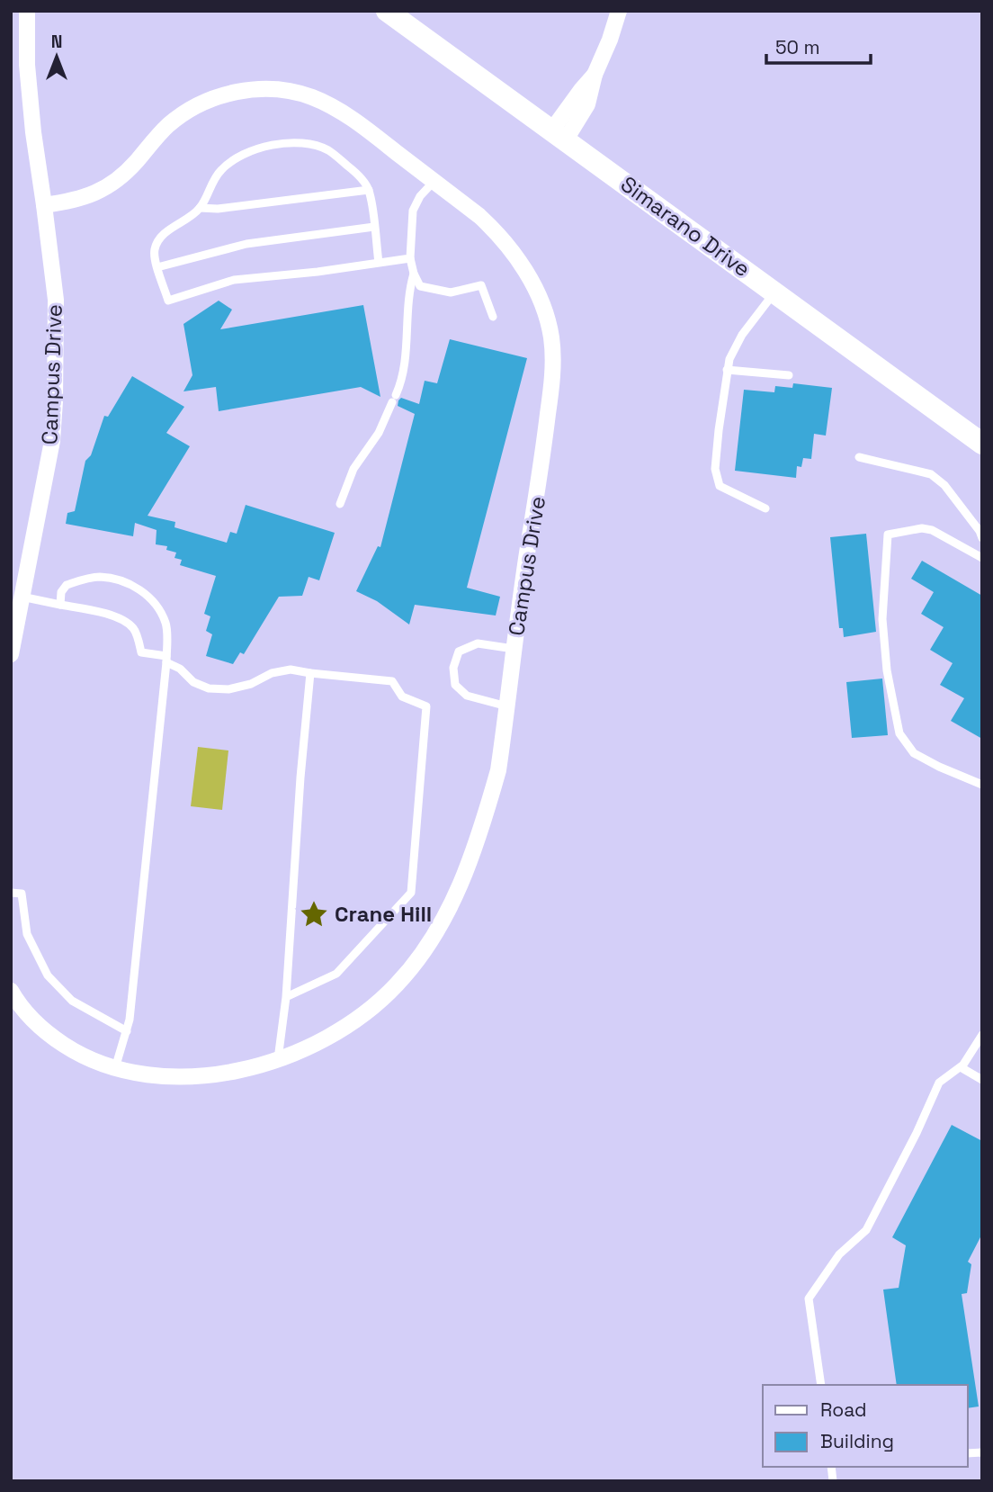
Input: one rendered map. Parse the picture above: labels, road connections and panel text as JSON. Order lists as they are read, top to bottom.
{
  "streets": {
    "street": ["Simarano Drive", "Campus Drive"]
  },
  "places": {
    "place": ["Crane Hill"]
  },
  "legend": ["Road", "Building"],
  "scale_bar": "50 m",
  "north": "top"
}
